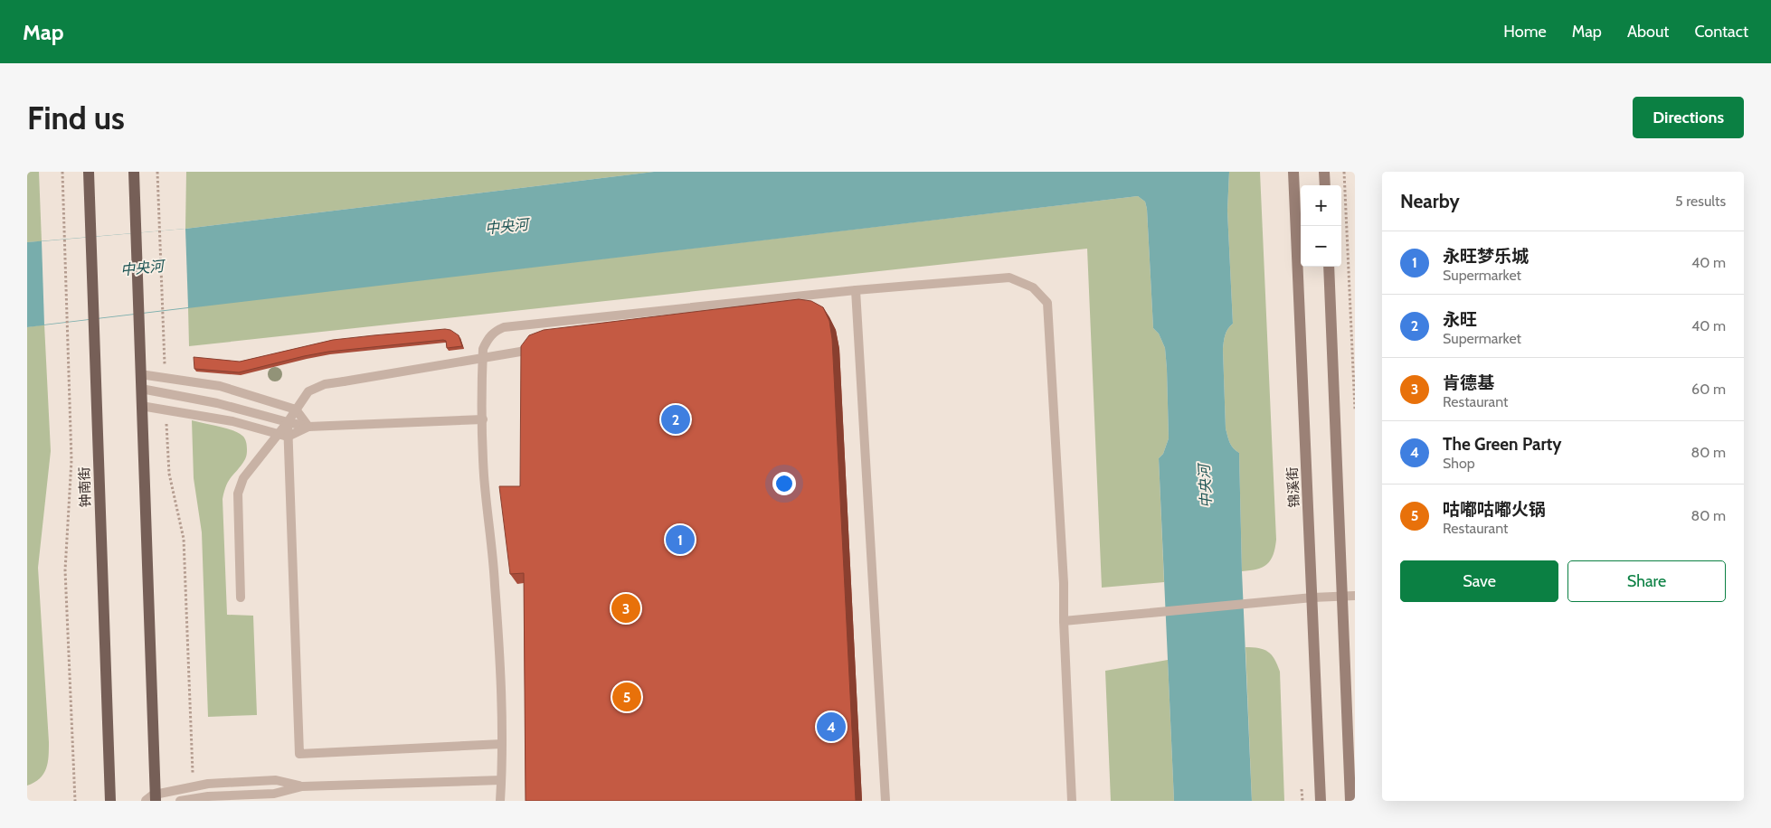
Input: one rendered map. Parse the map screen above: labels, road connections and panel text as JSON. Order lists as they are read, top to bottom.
{
  "streets": {
    "main road": ["钟南街", "锦溪街"]
  },
  "water": ["中央河"],
  "page": {
    "header": "Map",
    "nav": [
      "Home",
      "Map",
      "About",
      "Contact"
    ],
    "buttons": [
      "Directions",
      ["Save", "Share"]
    ],
    "title": "Find us",
    "heading": ["Nearby", "5 results"],
    "map_buttons": ["+", "−"],
    "list": [
      {
        "mark": "1",
        "name": "永旺梦乐城",
        "note": "Supermarket",
        "value": "40 m"
      },
      {
        "mark": "2",
        "name": "永旺",
        "note": "Supermarket",
        "value": "40 m"
      },
      {
        "mark": "3",
        "name": "肯德基",
        "note": "Restaurant",
        "value": "60 m"
      },
      {
        "mark": "4",
        "name": "The Green Party",
        "note": "Shop",
        "value": "80 m"
      },
      {
        "mark": "5",
        "name": "咕嘟咕嘟火锅",
        "note": "Restaurant",
        "value": "80 m"
      }
    ],
    "pins": [
      "2",
      "1",
      "3",
      "5",
      "4"
    ]
  }
}
